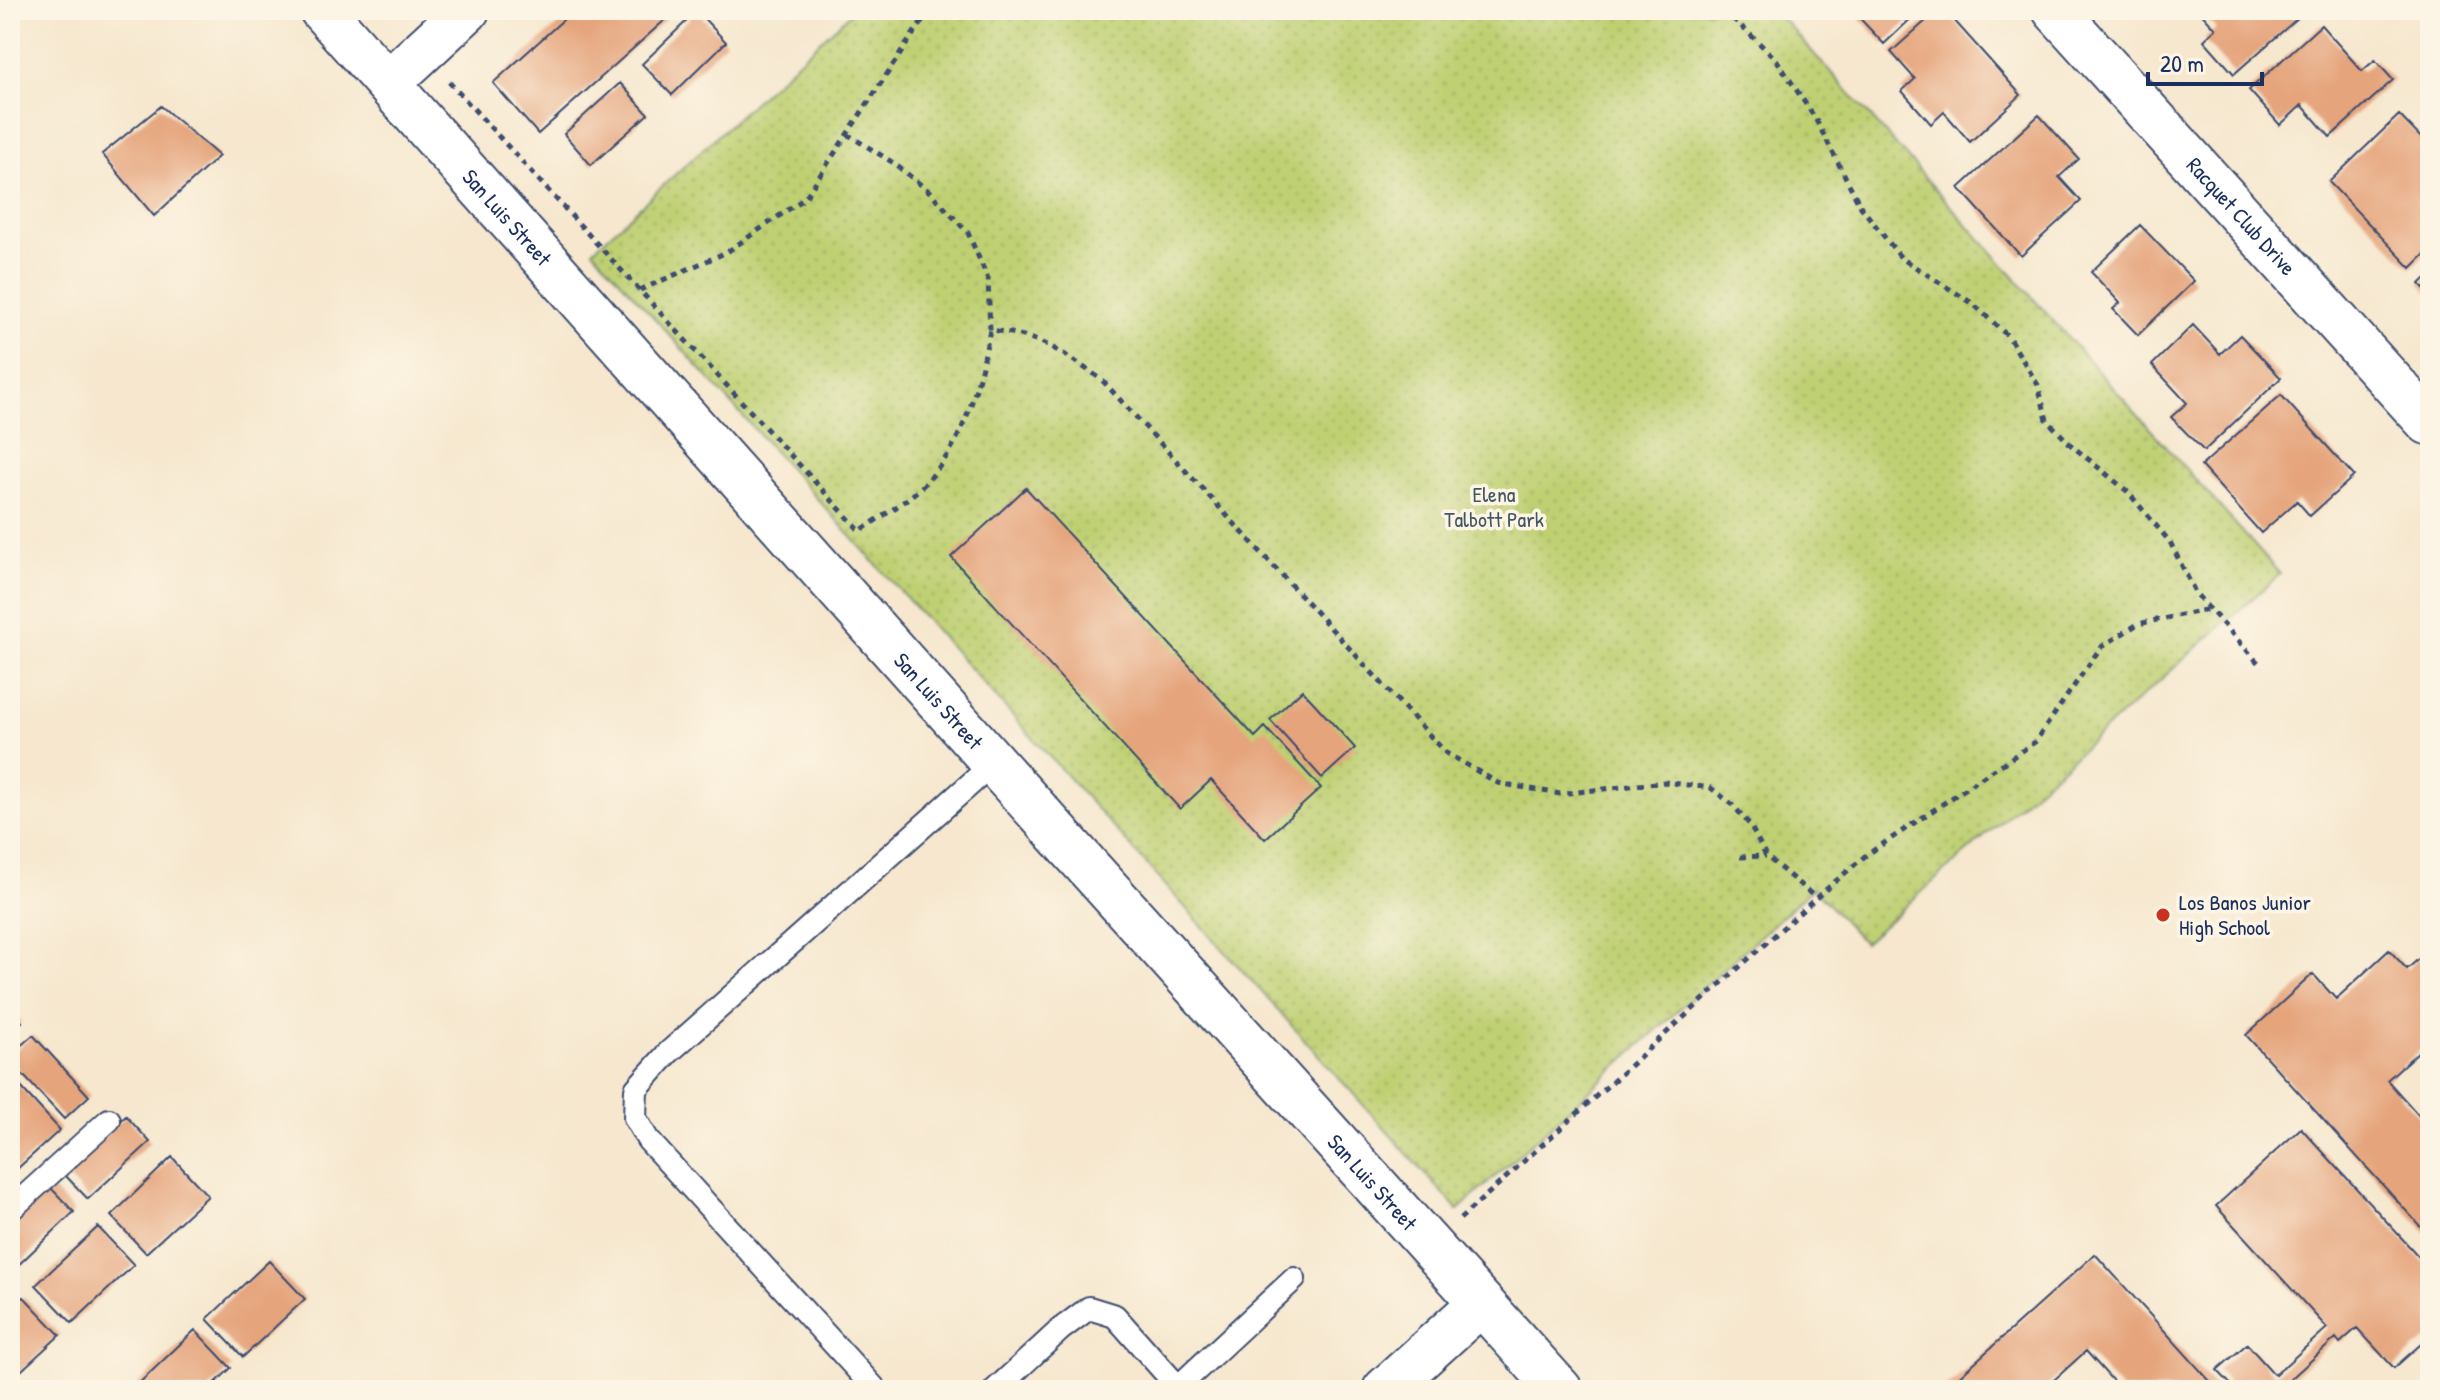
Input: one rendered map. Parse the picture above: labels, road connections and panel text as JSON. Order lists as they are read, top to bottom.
{
  "streets": {
    "street": ["Racquet Club Drive", "San Luis Street"]
  },
  "parks": ["Elena Talbott Park"],
  "places": ["Los Banos Junior High School"],
  "scale_bar": "20 m"
}
